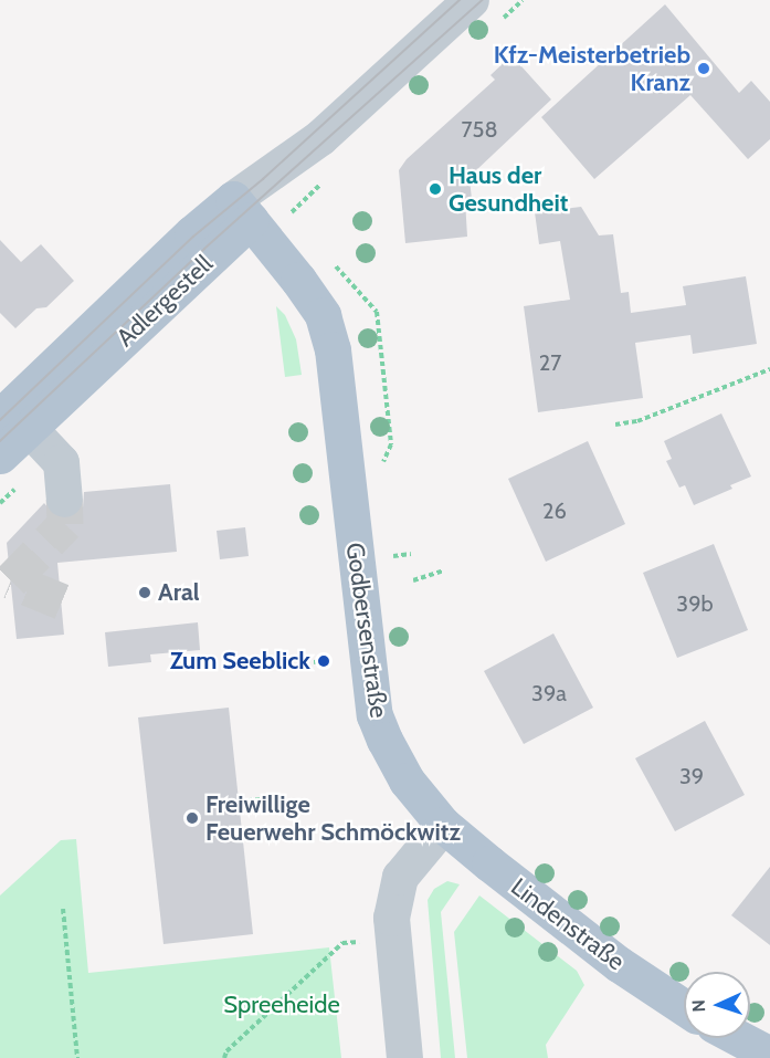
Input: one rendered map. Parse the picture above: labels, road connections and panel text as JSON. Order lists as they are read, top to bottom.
{
  "streets": {
    "main road": ["Adlergestell", "Godbersenstraße", "Lindenstraße"]
  },
  "crossings": [
    ["Adlergestell", "Godbersenstraße"],
    ["Godbersenstraße", "Lindenstraße"]
  ],
  "parks": ["Spreeheide"],
  "places": [
    "Kfz-Meisterbetrieb Kranz",
    "Haus der Gesundheit",
    "Aral",
    "Zum Seeblick",
    "Freiwillige Feuerwehr Schmöckwitz"
  ],
  "house_numbers": [
    "758",
    "27",
    "26",
    "39b",
    "39a",
    "39"
  ],
  "north": "left"
}
